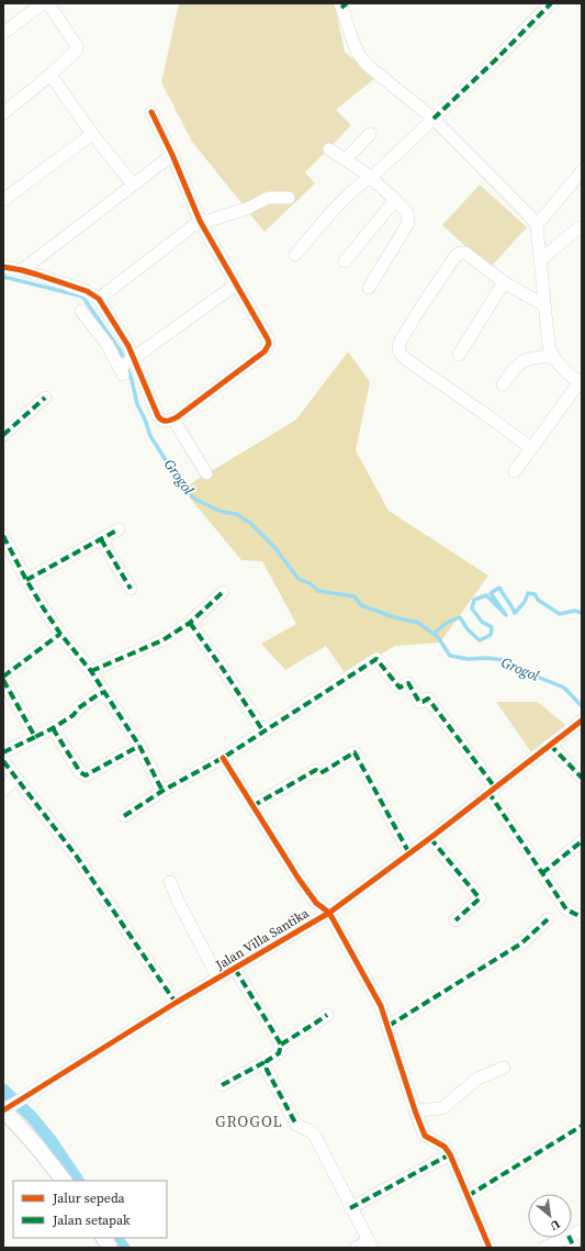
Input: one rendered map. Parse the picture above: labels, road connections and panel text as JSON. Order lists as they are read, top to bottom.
{
  "streets": {
    "street": ["Jalan Villa Santika"]
  },
  "districts": ["GROGOL"],
  "water": ["Grogol"],
  "legend": ["Jalur sepeda", "Jalan setapak"],
  "north": "bottom right"
}
